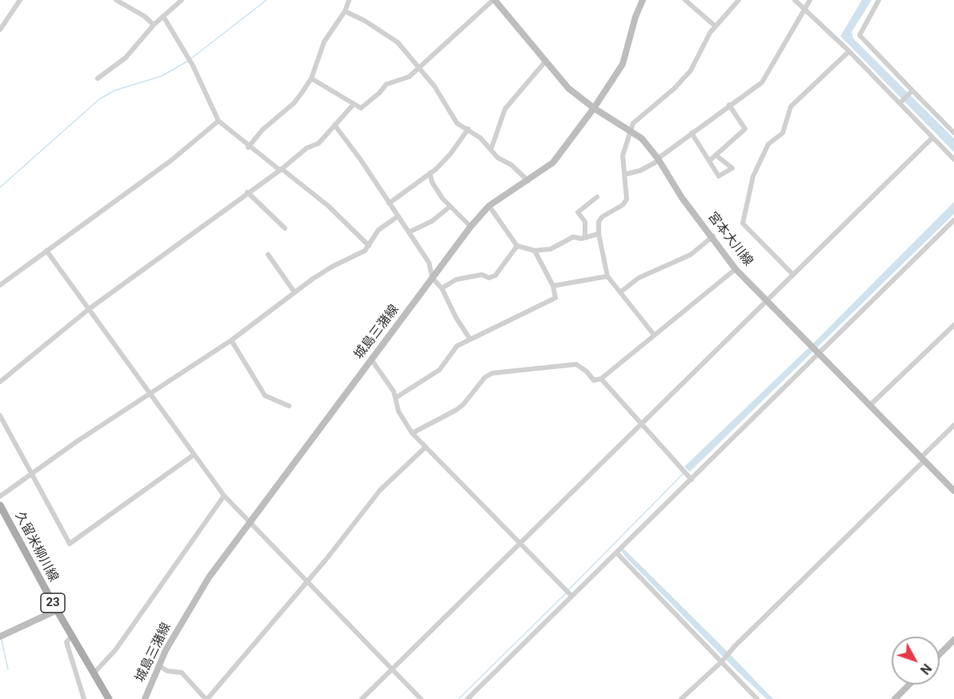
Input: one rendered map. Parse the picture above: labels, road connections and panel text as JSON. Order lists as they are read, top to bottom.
{
  "streets": {
    "main road": [
      "宮本大川線",
      "城島三潴線",
      "久留米柳川線",
      "23"
    ]
  },
  "crossings": [
    ["宮本大川線", "城島三潴線"]
  ],
  "north": "bottom right"
}
